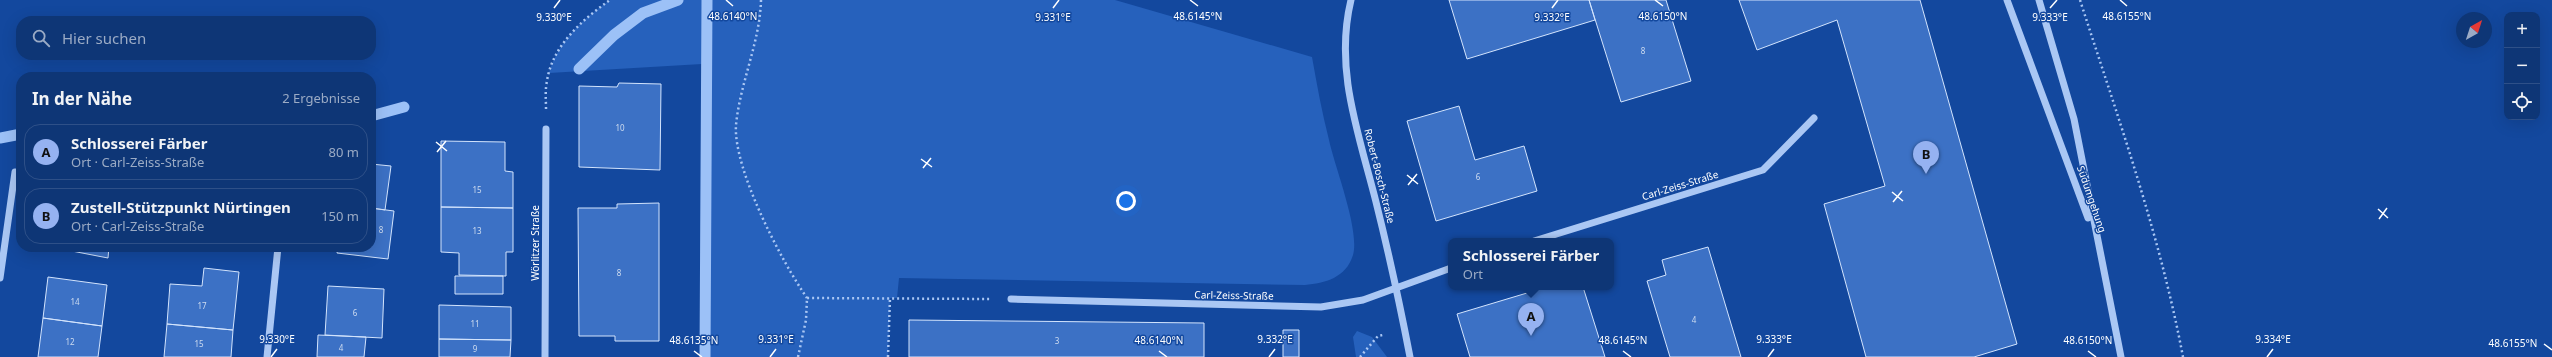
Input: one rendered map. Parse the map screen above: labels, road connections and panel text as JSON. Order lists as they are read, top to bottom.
{
  "streets": {
    "street": [
      "Robert-Bosch-Straße",
      "Carl-Zeiss-Straße",
      "Südumgehung",
      "Wörlitzer Straße"
    ]
  },
  "crossings": [
    ["Robert-Bosch-Straße", "Carl-Zeiss-Straße"]
  ],
  "house_numbers": [
    "8",
    "10",
    "6",
    "15",
    "8",
    "13",
    "8",
    "14",
    "17",
    "6",
    "4",
    "11",
    "3",
    "12",
    "15",
    "4",
    "9"
  ],
  "north": "top right",
  "page": {
    "map_buttons": ["+", "−"],
    "search": "Hier suchen",
    "heading": ["In der Nähe", "2 Ergebnisse"],
    "list": [
      {
        "mark": "A",
        "name": "Schlosserei Färber",
        "note": "Ort · Carl-Zeiss-Straße",
        "value": "80 m"
      },
      {
        "mark": "B",
        "name": "Zustell-Stützpunkt Nürtingen",
        "note": "Ort · Carl-Zeiss-Straße",
        "value": "150 m"
      }
    ],
    "pins": ["B", "A"],
    "popup": ["Schlosserei Färber", "Ort"]
  },
  "coordinates": [
    "48.6140°N",
    "48.6145°N",
    "48.6150°N",
    "48.6155°N",
    "9.331°E",
    "9.332°E",
    "9.330°E",
    "9.333°E",
    "9.334°E",
    "48.6135°N"
  ]
}
